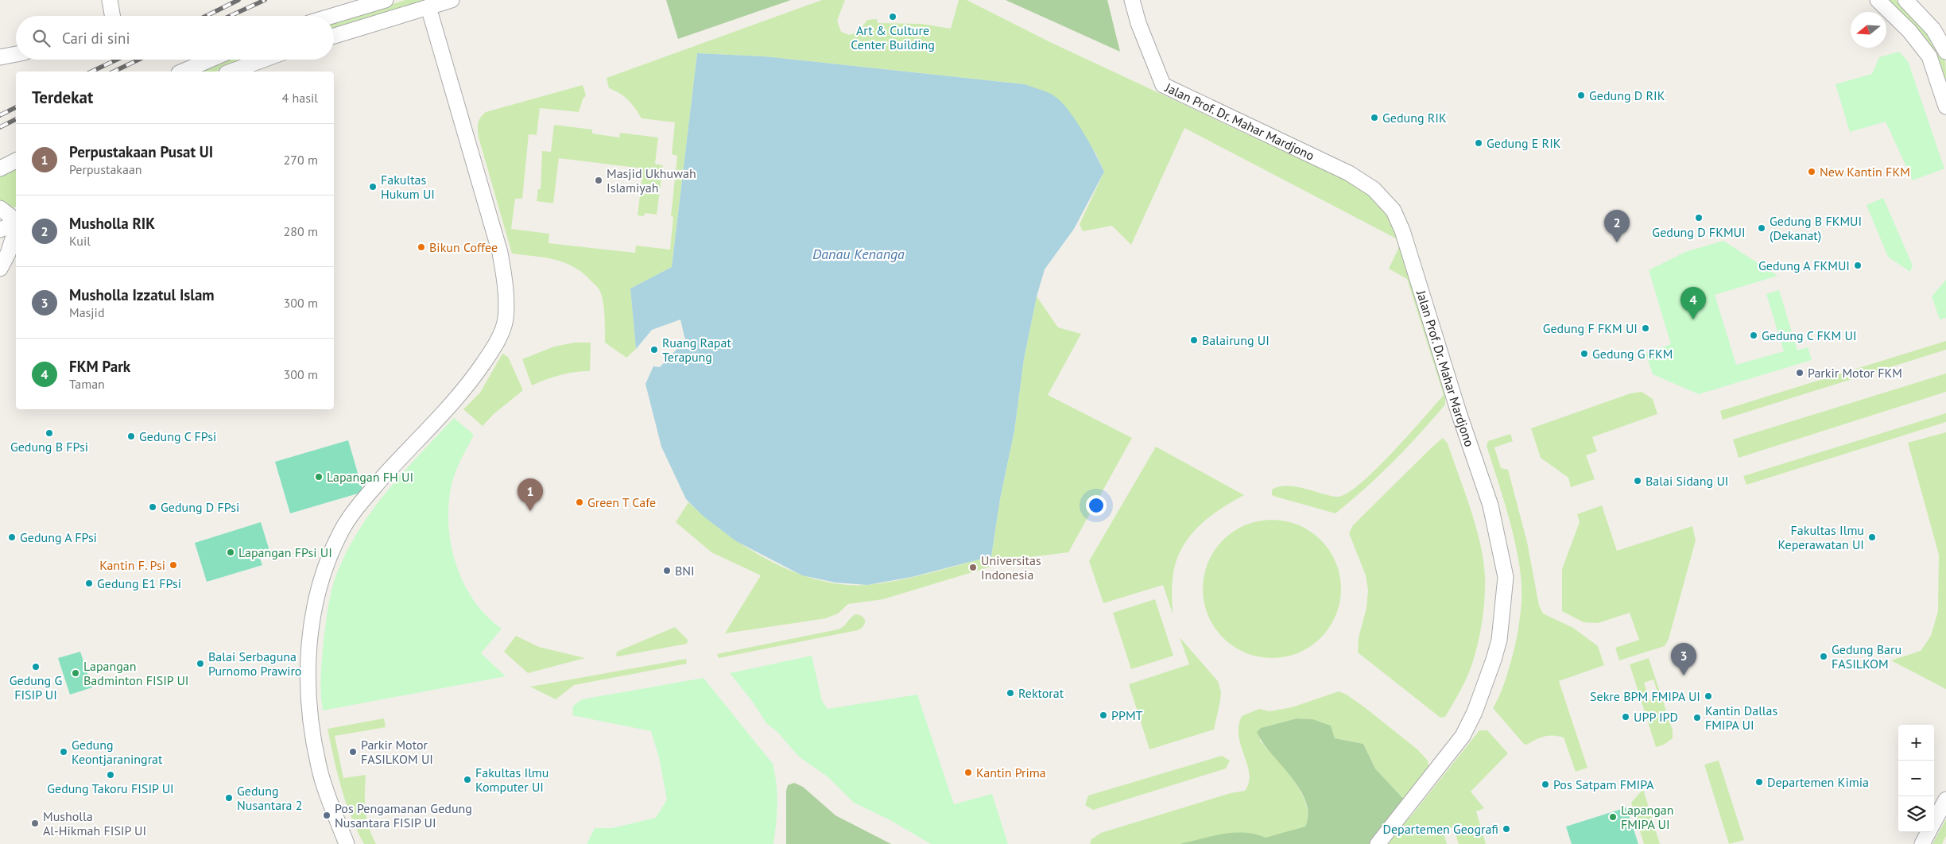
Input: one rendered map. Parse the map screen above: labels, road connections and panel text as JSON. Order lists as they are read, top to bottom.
{
  "streets": {
    "street": ["Jalan Prof. Dr. Mahar Mardjono"]
  },
  "water": ["Danau Kenanga"],
  "places": [
    "Art & Culture Center Building",
    "Gedung D RIK",
    "Gedung RIK",
    "Gedung E RIK",
    "New Kantin FKM",
    "Masjid Ukhuwah Islamiyah",
    "Fakultas Hukum UI",
    "Gedung D FKMUI",
    "Gedung B FKMUI (Dekanat)",
    "Bikun Coffee",
    "Gedung A FKMUI",
    "Gedung F FKM UI",
    "Gedung C FKM UI",
    "Balairung UI",
    "Ruang Rapat Terapung",
    "Gedung G FKM",
    "Parkir Motor FKM",
    "Gedung B FPsi",
    "Gedung C FPsi",
    "Lapangan FH UI",
    "Balai Sidang UI",
    "Green T Cafe",
    "Gedung D FPsi",
    "Gedung A FPsi",
    "Fakultas Ilmu Keperawatan UI",
    "Lapangan FPsi UI",
    "Kantin F. Psi",
    "Universitas Indonesia",
    "BNI",
    "Gedung E1 FPsi",
    "Gedung Baru FASILKOM",
    "Balai Serbaguna Purnomo Prawiro",
    "Gedung G FISIP UI",
    "Lapangan Badminton FISIP UI",
    "Rektorat",
    "Sekre BPM FMIPA UI",
    "PPMT",
    "UPP IPD",
    "Kantin Dallas FMIPA UI",
    "Gedung Keontjaraningrat",
    "Parkir Motor FASILKOM UI",
    "Kantin Prima",
    "Gedung Takoru FISIP UI",
    "Fakultas Ilmu Komputer UI",
    "Departemen Kimia",
    "Pos Satpam FMIPA",
    "Gedung Nusantara 2",
    "Pos Pengamanan Gedung Nusantara FISIP UI",
    "Lapangan FMIPA UI",
    "Musholla Al-Hikmah FISIP UI",
    "Departemen Geografi"
  ],
  "north": "left",
  "page": {
    "search": "Cari di sini",
    "heading": ["Terdekat", "4 hasil"],
    "list": [
      {
        "mark": "1",
        "name": "Perpustakaan Pusat UI",
        "note": "Perpustakaan",
        "value": "270 m"
      },
      {
        "mark": "2",
        "name": "Musholla RIK",
        "note": "Kuil",
        "value": "280 m"
      },
      {
        "mark": "3",
        "name": "Musholla Izzatul Islam",
        "note": "Masjid",
        "value": "300 m"
      },
      {
        "mark": "4",
        "name": "FKM Park",
        "note": "Taman",
        "value": "300 m"
      }
    ],
    "pins": [
      "2",
      "4",
      "1",
      "3"
    ],
    "map_buttons": ["+", "−"]
  }
}
